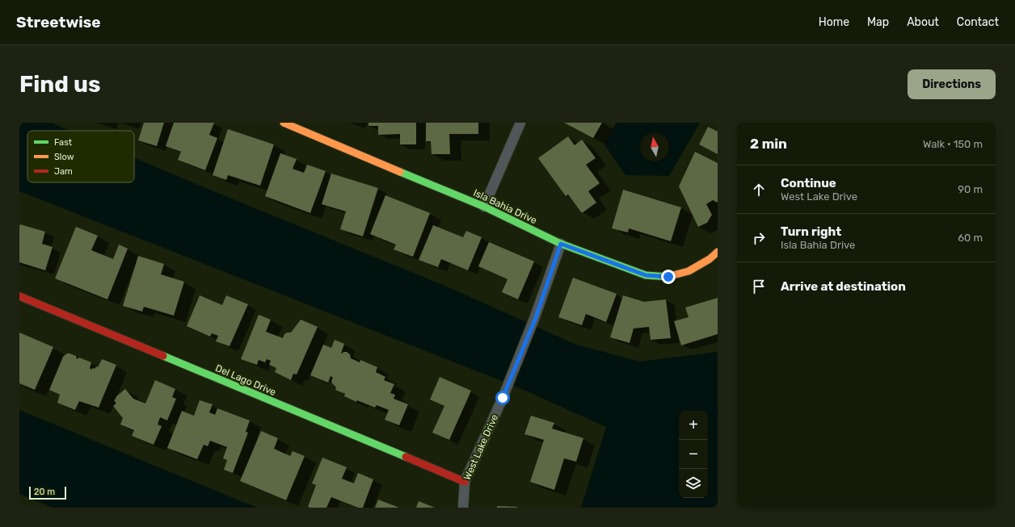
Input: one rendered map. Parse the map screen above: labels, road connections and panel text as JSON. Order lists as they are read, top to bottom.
{
  "streets": {
    "street": ["Isla Bahia Drive", "Del Lago Drive", "West Lake Drive"]
  },
  "crossings": [
    ["Isla Bahia Drive", "West Lake Drive"],
    ["Del Lago Drive", "West Lake Drive"]
  ],
  "legend": ["Fast", "Slow", "Jam"],
  "scale_bar": "20 m",
  "north": "top",
  "page": {
    "header": "Streetwise",
    "nav": [
      "Home",
      "Map",
      "About",
      "Contact"
    ],
    "buttons": "Directions",
    "title": "Find us",
    "heading": ["2 min", "Walk · 150 m"],
    "list": [
      ["Continue", "West Lake Drive", "90 m"],
      ["Turn right", "Isla Bahia Drive", "60 m"],
      "Arrive at destination"
    ],
    "map_buttons": ["+", "−"],
    "scale": "20 m"
  }
}
